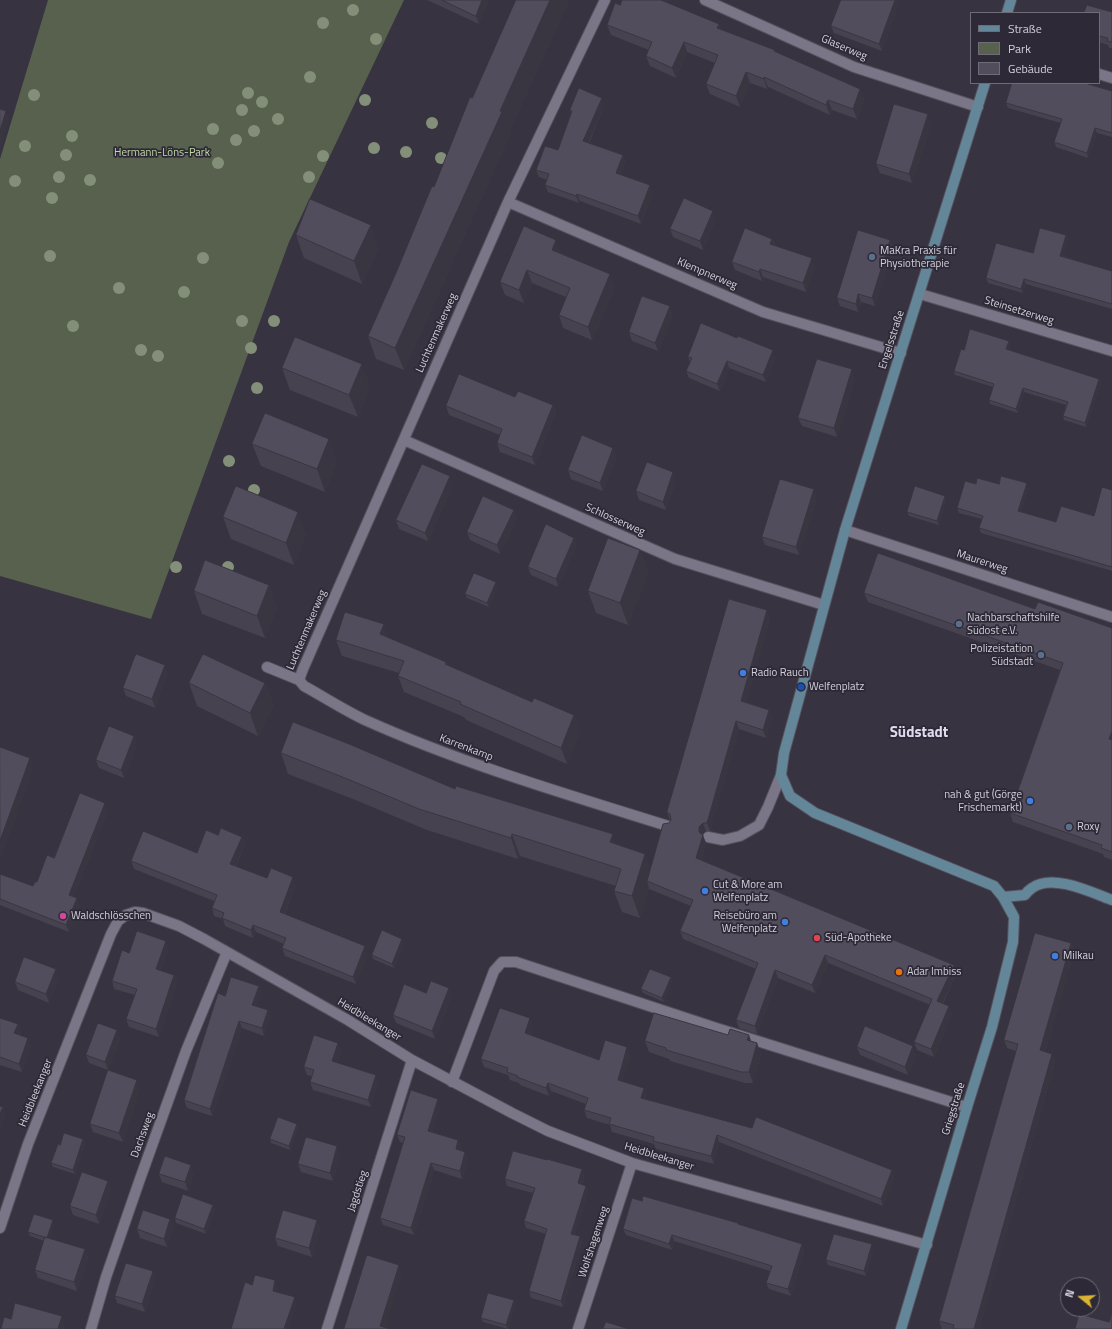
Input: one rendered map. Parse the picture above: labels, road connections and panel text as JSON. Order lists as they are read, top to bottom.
{
  "streets": {
    "street": [
      "Glaserweg",
      "Klempnerweg",
      "Steinsetzerweg",
      "Luchtenmakerweg",
      "Engelsstraße",
      "Schlosserweg",
      "Maurerweg",
      "Karrenkamp",
      "Heidbleekanger",
      "Griegstraße",
      "Dachsweg",
      "Jagdstieg",
      "Wolfshagenweg"
    ]
  },
  "crossings": [
    ["Glaserweg", "Engelsstraße"],
    ["Klempnerweg", "Luchtenmakerweg"],
    ["Klempnerweg", "Engelsstraße"],
    ["Steinsetzerweg", "Engelsstraße"],
    ["Luchtenmakerweg", "Schlosserweg"],
    ["Luchtenmakerweg", "Karrenkamp"],
    ["Engelsstraße", "Schlosserweg"],
    ["Engelsstraße", "Maurerweg"],
    ["Heidbleekanger", "Griegstraße"],
    ["Heidbleekanger", "Dachsweg"],
    ["Heidbleekanger", "Jagdstieg"],
    ["Heidbleekanger", "Wolfshagenweg"]
  ],
  "districts": ["Südstadt"],
  "parks": ["Hermann-Löns-Park"],
  "places": [
    "MaKra Praxis für Physiotherapie",
    "Nachbarschaftshilfe Südost e.V.",
    "Polizeistation Südstadt",
    "Radio Rauch",
    "Welfenplatz",
    "nah & gut (Görge Frischemarkt)",
    "Roxy",
    "Cut & More am Welfenplatz",
    "Waldschlösschen",
    "Reisebüro am Welfenplatz",
    "Süd-Apotheke",
    "Milkau",
    "Adar Imbiss"
  ],
  "legend": ["Straße", "Park", "Gebäude"],
  "north": "left"
}
